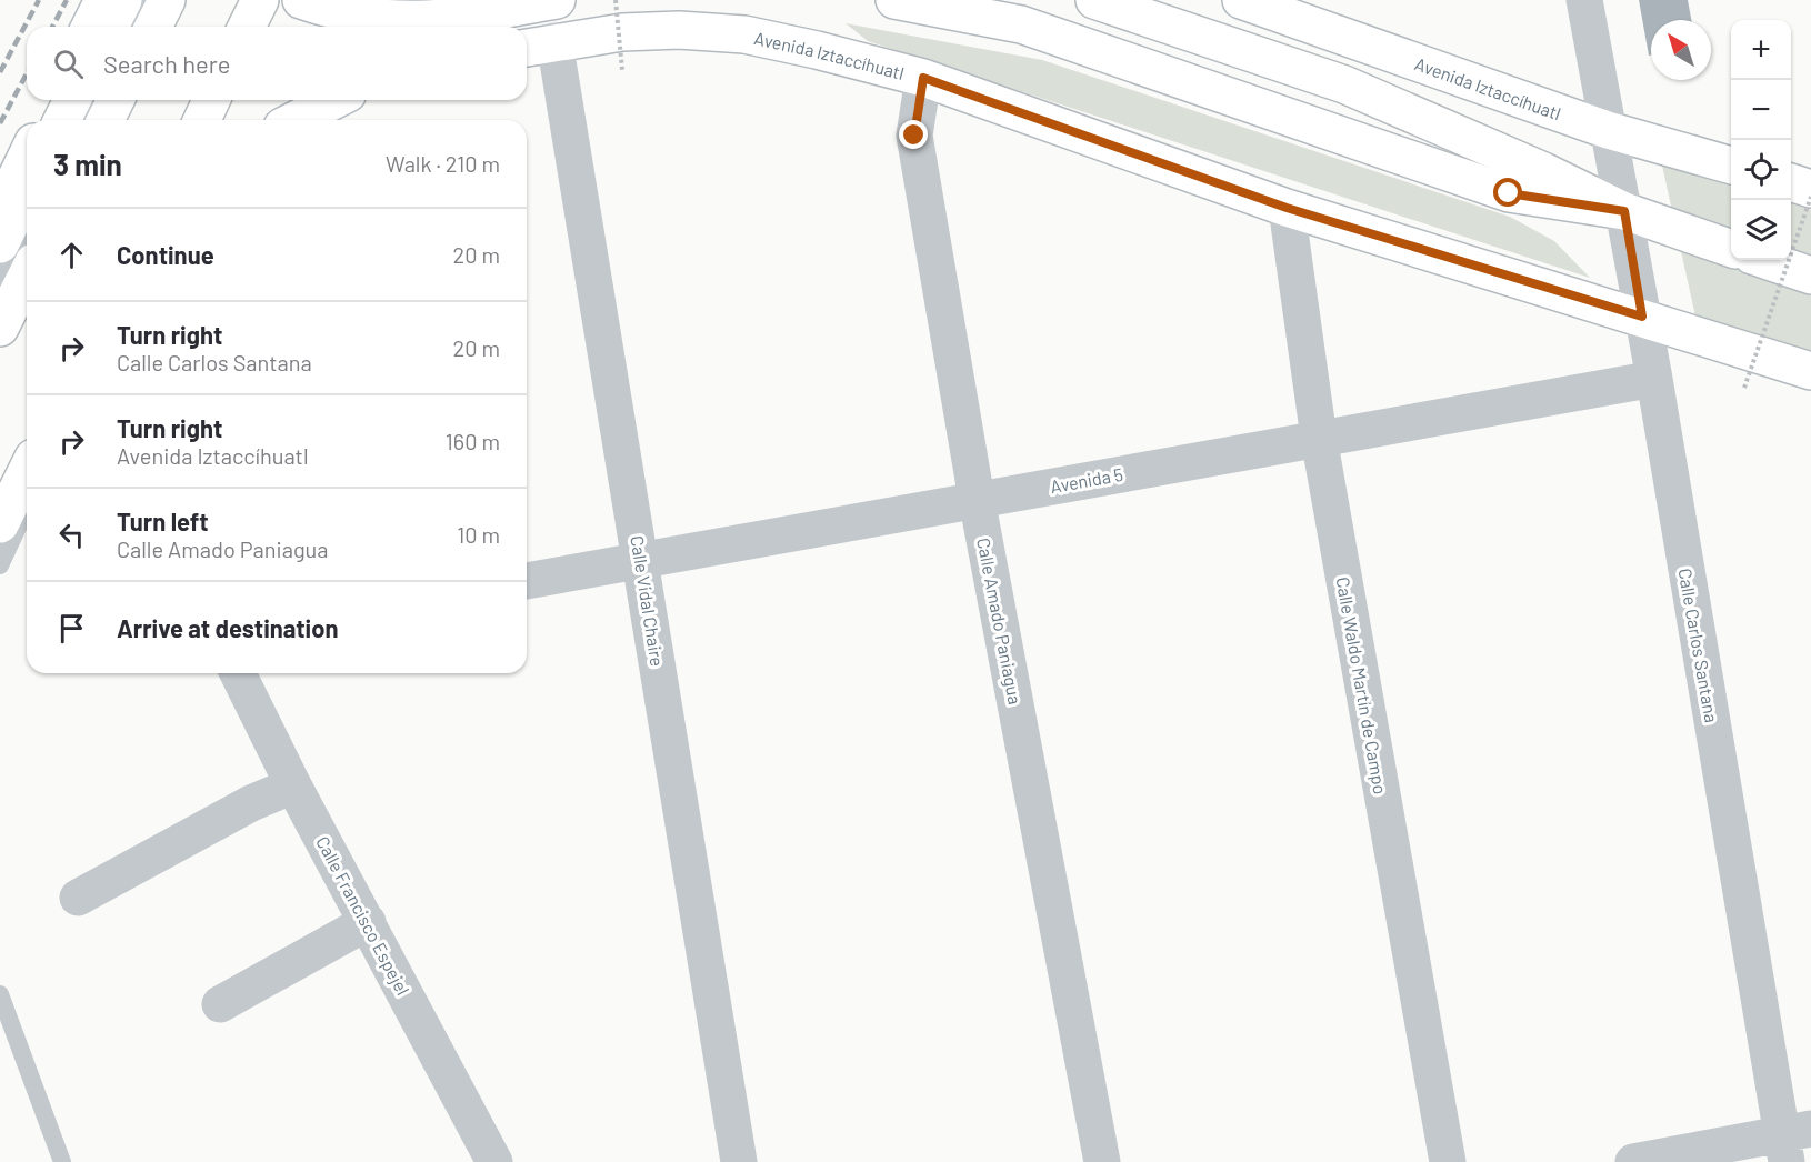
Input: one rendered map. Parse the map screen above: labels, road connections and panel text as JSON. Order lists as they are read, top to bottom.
{
  "streets": {
    "main road": ["Avenida Iztaccíhuatl"],
    "street": [
      "Avenida 5",
      "Calle Vidal Chaire",
      "Calle Amado Paniagua",
      "Calle Carlos Santana",
      "Calle Waldo Martín de Campo",
      "Calle Francisco Espejel"
    ]
  },
  "crossings": [
    ["Avenida Iztaccíhuatl", "Calle Vidal Chaire"],
    ["Avenida Iztaccíhuatl", "Calle Amado Paniagua"],
    ["Avenida Iztaccíhuatl", "Calle Carlos Santana"],
    ["Avenida Iztaccíhuatl", "Calle Waldo Martín de Campo"],
    ["Avenida 5", "Calle Vidal Chaire"],
    ["Avenida 5", "Calle Amado Paniagua"],
    ["Avenida 5", "Calle Carlos Santana"],
    ["Avenida 5", "Calle Waldo Martín de Campo"]
  ],
  "north": "top left",
  "page": {
    "map_buttons": ["+", "−"],
    "search": "Search here",
    "heading": ["3 min", "Walk · 210 m"],
    "list": [
      ["Continue", "20 m"],
      ["Turn right", "Calle Carlos Santana", "20 m"],
      ["Turn right", "Avenida Iztaccíhuatl", "160 m"],
      ["Turn left", "Calle Amado Paniagua", "10 m"],
      "Arrive at destination"
    ]
  }
}
